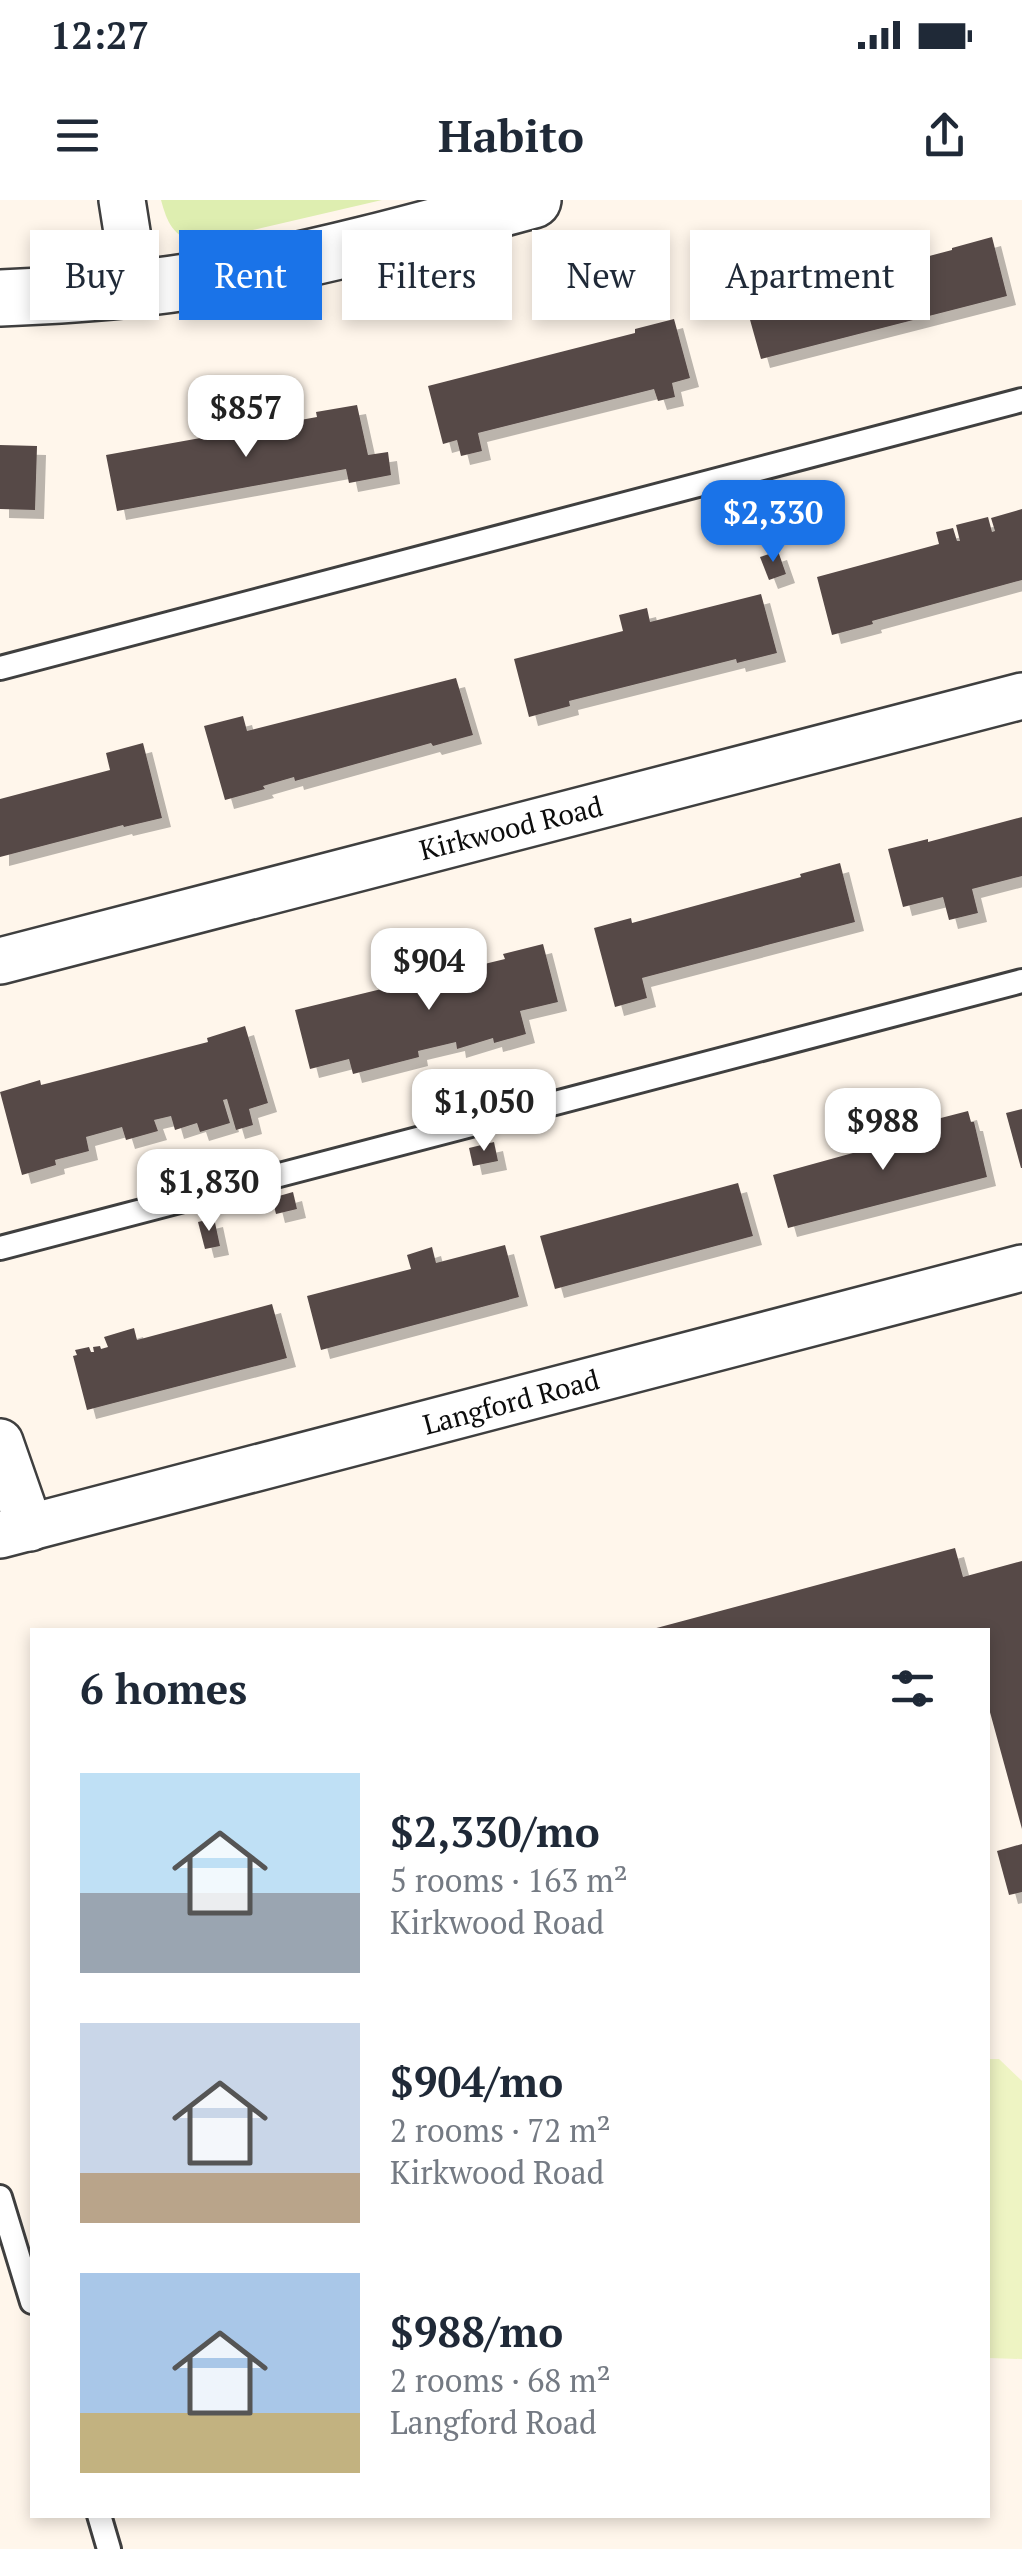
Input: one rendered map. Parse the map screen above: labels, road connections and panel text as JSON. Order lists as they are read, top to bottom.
{
  "streets": {
    "street": ["Kirkwood Road", "Langford Road"]
  },
  "page": {
    "status": "12:27",
    "header": "Habito",
    "chip": [
      "Buy",
      "Rent",
      "Filters",
      "New",
      "Apartment"
    ],
    "price": [
      "$857",
      "$2,330",
      "$904",
      "$1,050",
      "$988",
      "$1,830"
    ],
    "heading": "6 homes",
    "list": [
      {
        "name": "$2,330/mo",
        "note": "5 rooms · 163 m² · Kirkwood Road"
      },
      {
        "name": "$904/mo",
        "note": "2 rooms · 72 m² · Kirkwood Road"
      },
      {
        "name": "$988/mo",
        "note": "2 rooms · 68 m² · Langford Road"
      }
    ]
  }
}
